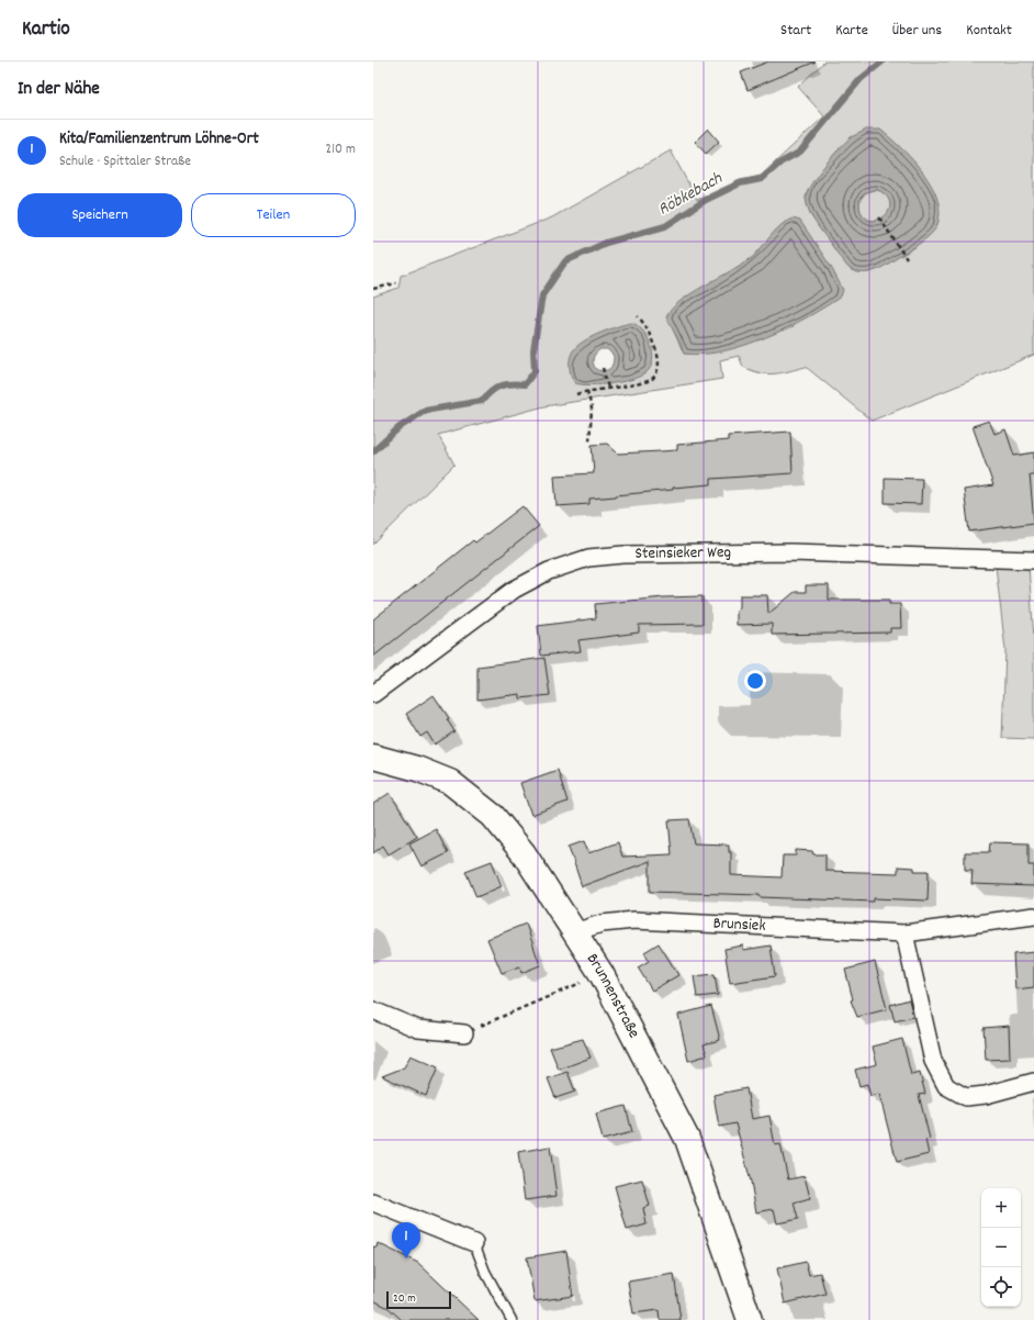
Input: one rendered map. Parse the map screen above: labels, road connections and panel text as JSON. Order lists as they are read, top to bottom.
{
  "streets": {
    "street": ["Steinsieker Weg", "Brunsiek", "Brunnenstraße"]
  },
  "crossings": [
    ["Brunsiek", "Brunnenstraße"]
  ],
  "water": ["Röbkebach"],
  "scale_bar": "20 m",
  "page": {
    "header": "Kartio",
    "nav": [
      "Start",
      "Karte",
      "Über uns",
      "Kontakt"
    ],
    "heading": "In der Nähe",
    "list": [
      {
        "mark": "1",
        "name": "Kita/Familienzentrum Löhne-Ort",
        "note": "Schule · Spittaler Straße",
        "value": "210 m"
      }
    ],
    "buttons": ["Speichern", "Teilen"],
    "map_buttons": ["+", "−"],
    "pins": "1",
    "scale": "20 m"
  }
}
